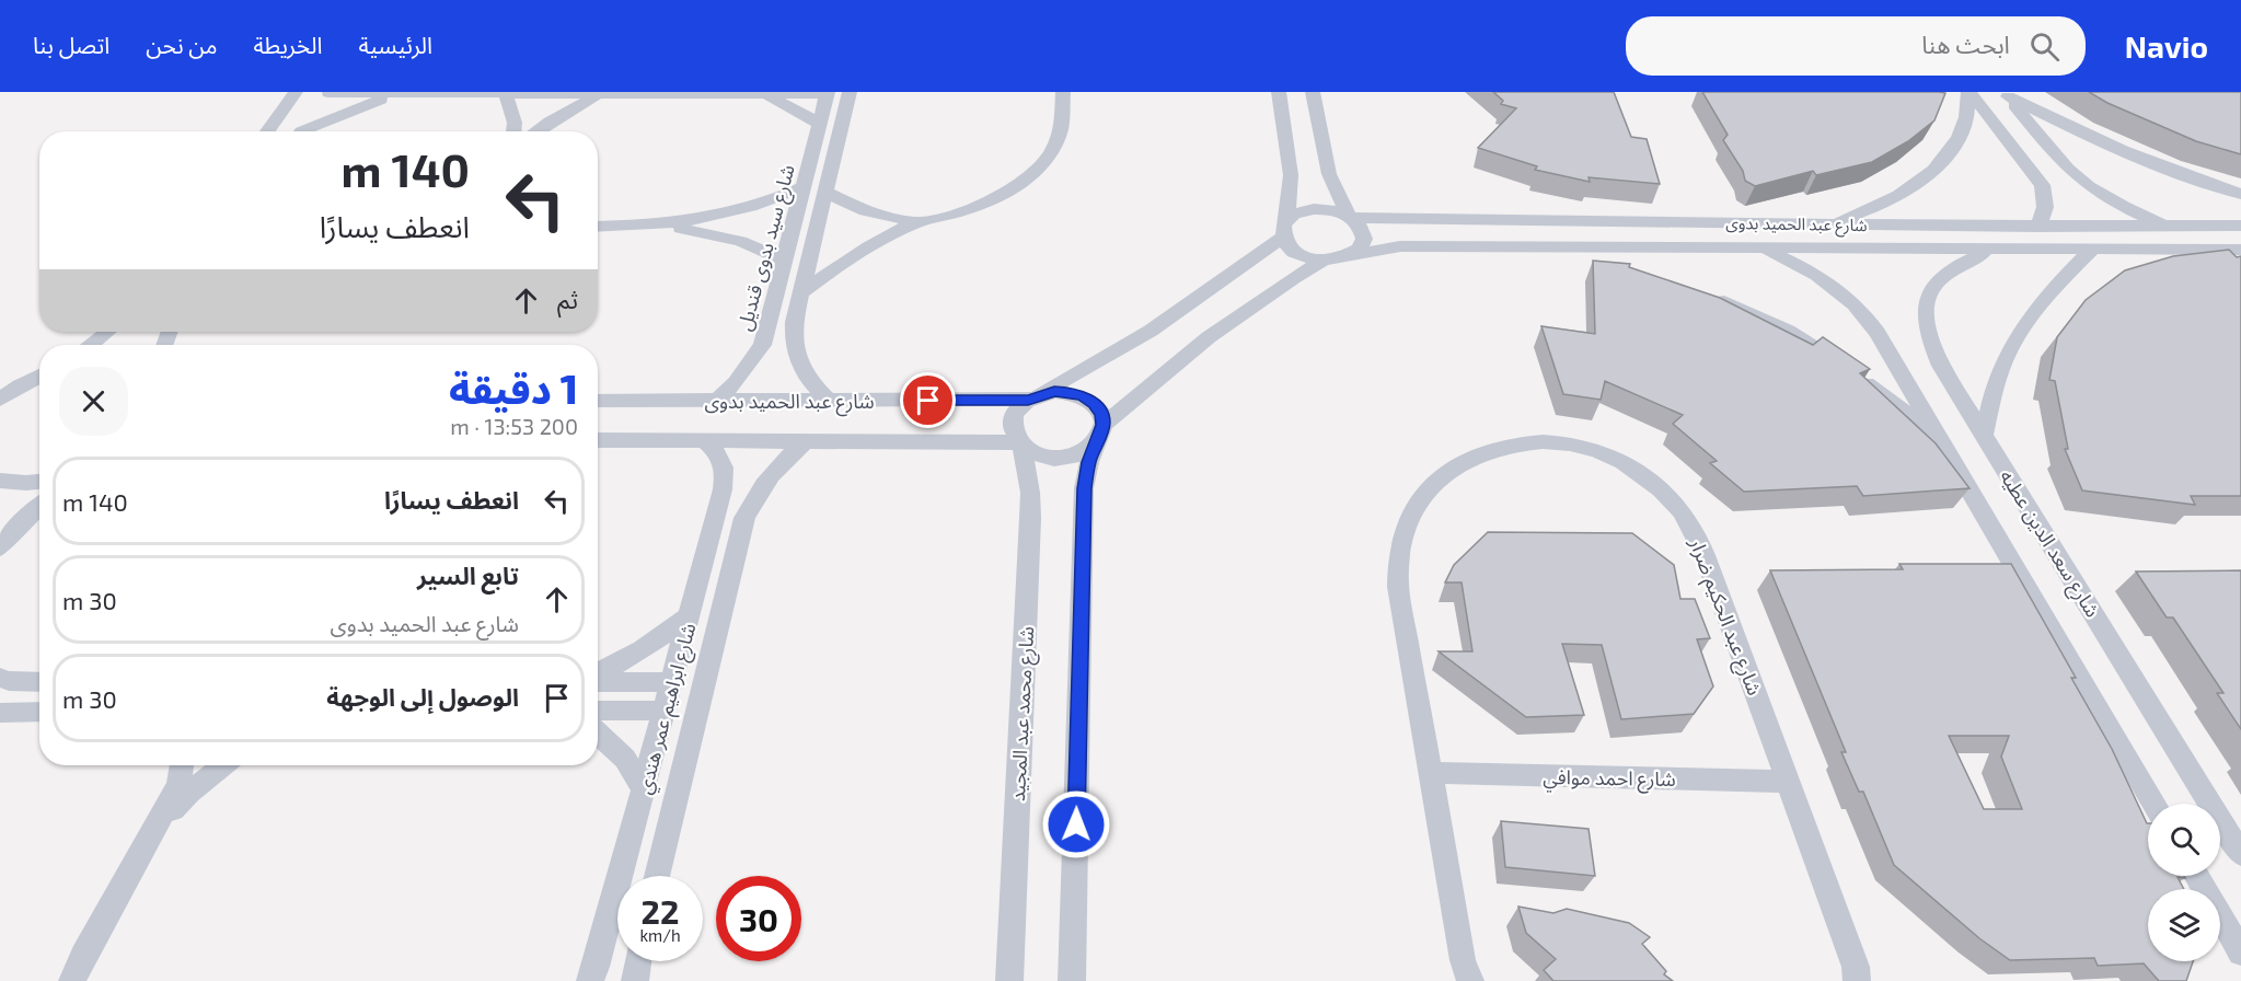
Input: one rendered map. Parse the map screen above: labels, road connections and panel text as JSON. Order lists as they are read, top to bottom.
{
  "streets": {
    "street": [
      "شارع عبد الحميد بدوى",
      "شارع سيد بدوى قنديل",
      "شارع سعد الدين عطيه",
      "شارع عبد الحكيم ضرار",
      "شارع ابراهيم عمر هندي",
      "شارع محمد عبد المجيد",
      "شارع احمد موافي"
    ]
  },
  "crossings": [
    ["شارع عبد الحميد بدوى", "شارع سيد بدوى قنديل"],
    ["شارع عبد الحميد بدوى", "شارع سعد الدين عطيه"],
    ["شارع عبد الحميد بدوى", "شارع ابراهيم عمر هندي"],
    ["شارع عبد الحميد بدوى", "شارع محمد عبد المجيد"],
    ["شارع عبد الحكيم ضرار", "شارع احمد موافي"]
  ],
  "page": {
    "header": "Navio",
    "search": "ابحث هنا",
    "nav": [
      "الرئيسية",
      "الخريطة",
      "من نحن",
      "اتصل بنا"
    ],
    "turn": ["140 m", "انعطف يسارًا"],
    "then": "ثم",
    "heading": ["1 دقيقة", "200 m · 13:53"],
    "list": [
      {
        "name": "انعطف يسارًا",
        "value": "140 m"
      },
      {
        "name": "تابع السير",
        "note": "شارع عبد الحميد بدوى",
        "value": "30 m"
      },
      {
        "name": "الوصول إلى الوجهة",
        "value": "30 m"
      }
    ],
    "speed": "22 km/h",
    "limit": "30"
  }
}
